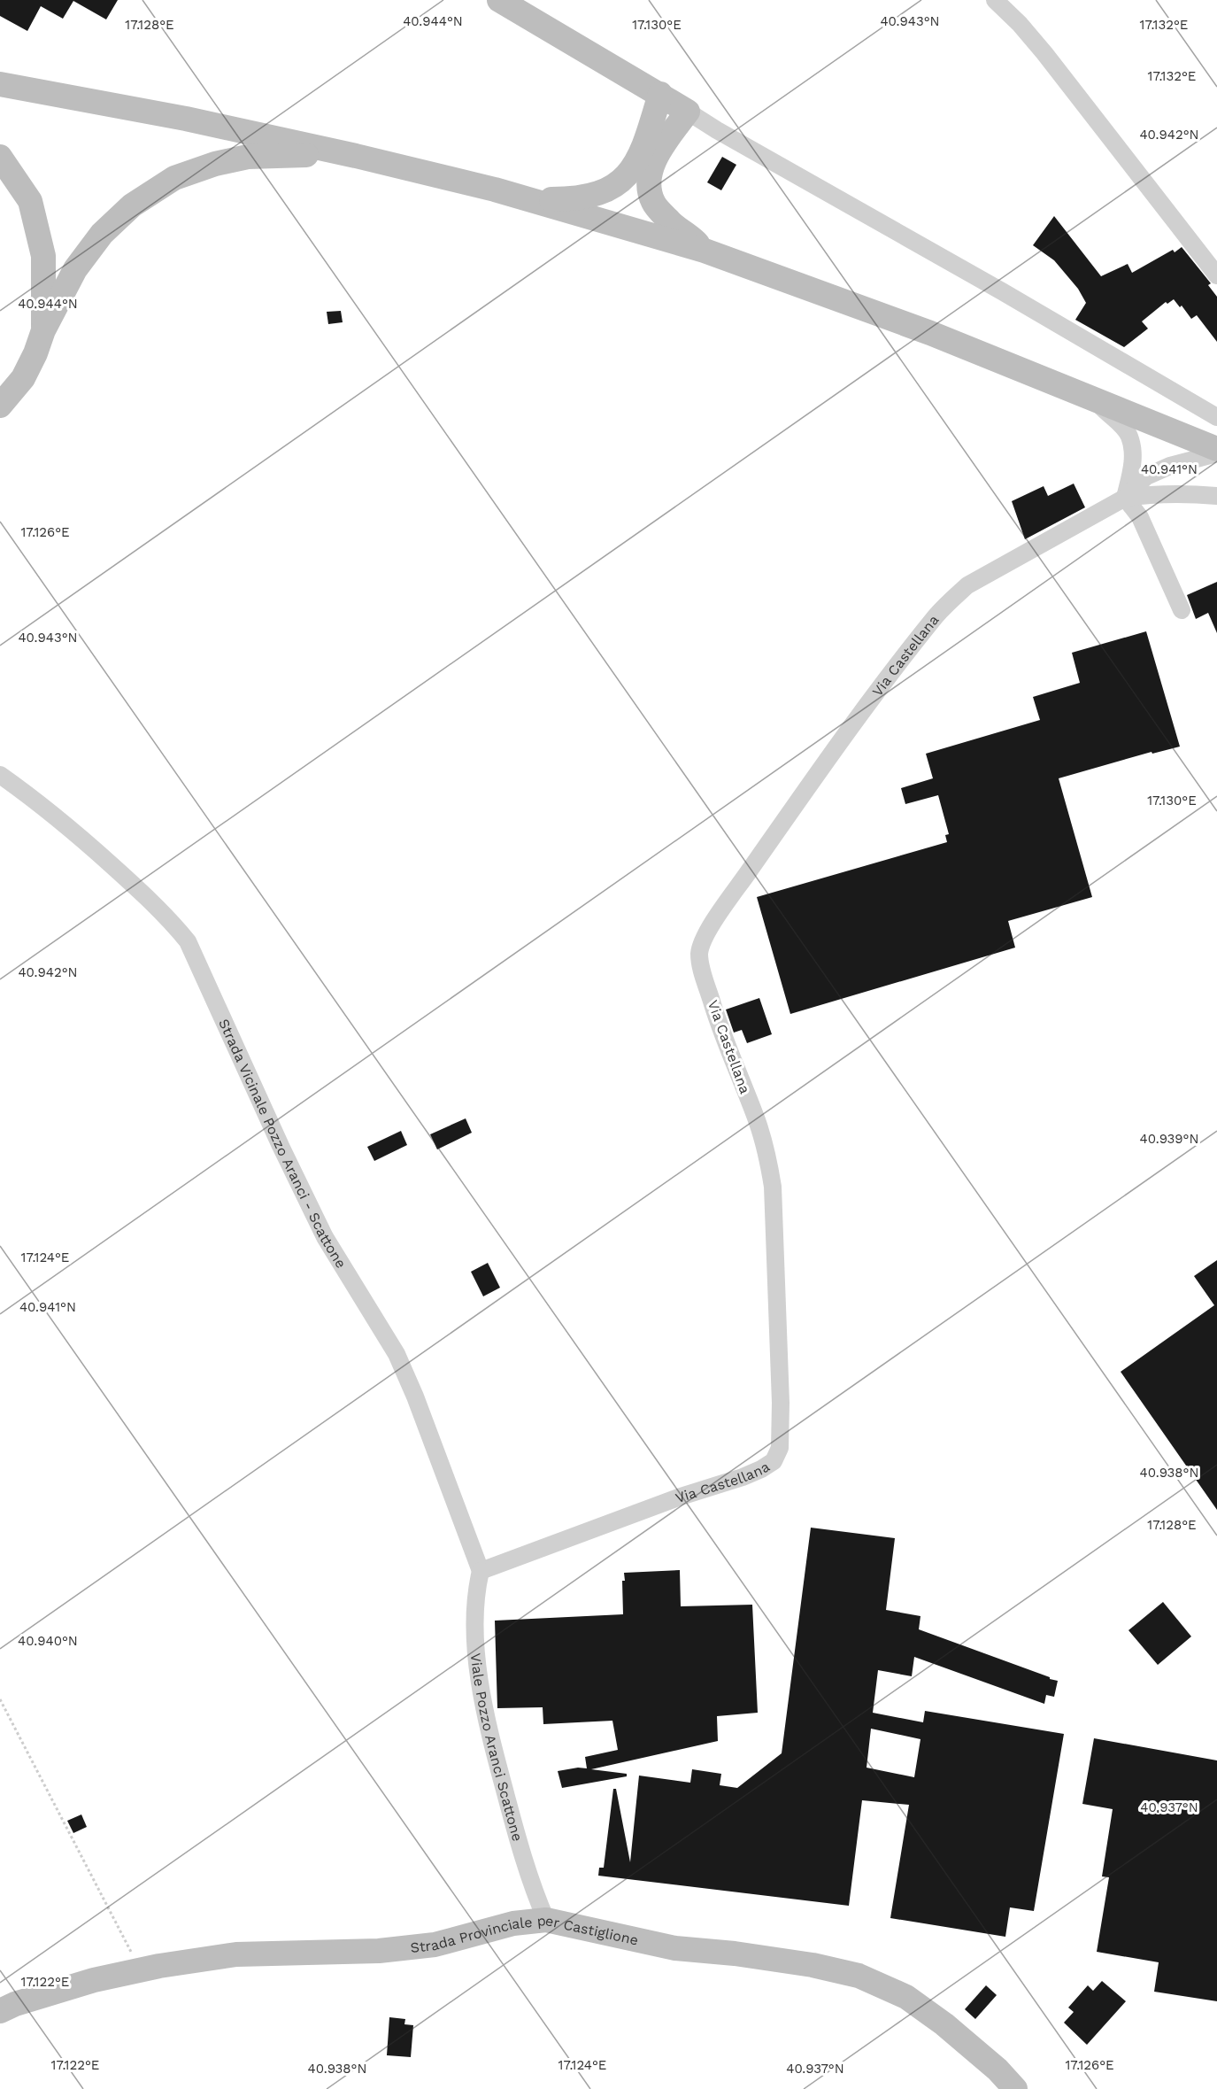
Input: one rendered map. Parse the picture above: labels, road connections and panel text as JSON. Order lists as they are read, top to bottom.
{
  "streets": {
    "main road": ["Strada Provinciale per Castiglione"],
    "street": ["Via Castellana", "Strada Vicinale Pozzo Aranci - Scattone", "Viale Pozzo Aranci Scattone"]
  },
  "crossings": [
    ["Via Castellana", "Strada Vicinale Pozzo Aranci - Scattone"],
    ["Via Castellana", "Viale Pozzo Aranci Scattone"],
    ["Strada Vicinale Pozzo Aranci - Scattone", "Viale Pozzo Aranci Scattone"],
    ["Viale Pozzo Aranci Scattone", "Strada Provinciale per Castiglione"]
  ],
  "coordinates": [
    "40.944°N",
    "40.943°N",
    "17.128°E",
    "17.130°E",
    "17.132°E",
    "40.942°N",
    "40.941°N",
    "17.126°E",
    "40.939°N",
    "17.124°E",
    "40.938°N",
    "40.940°N",
    "40.937°N",
    "17.122°E"
  ]
}
